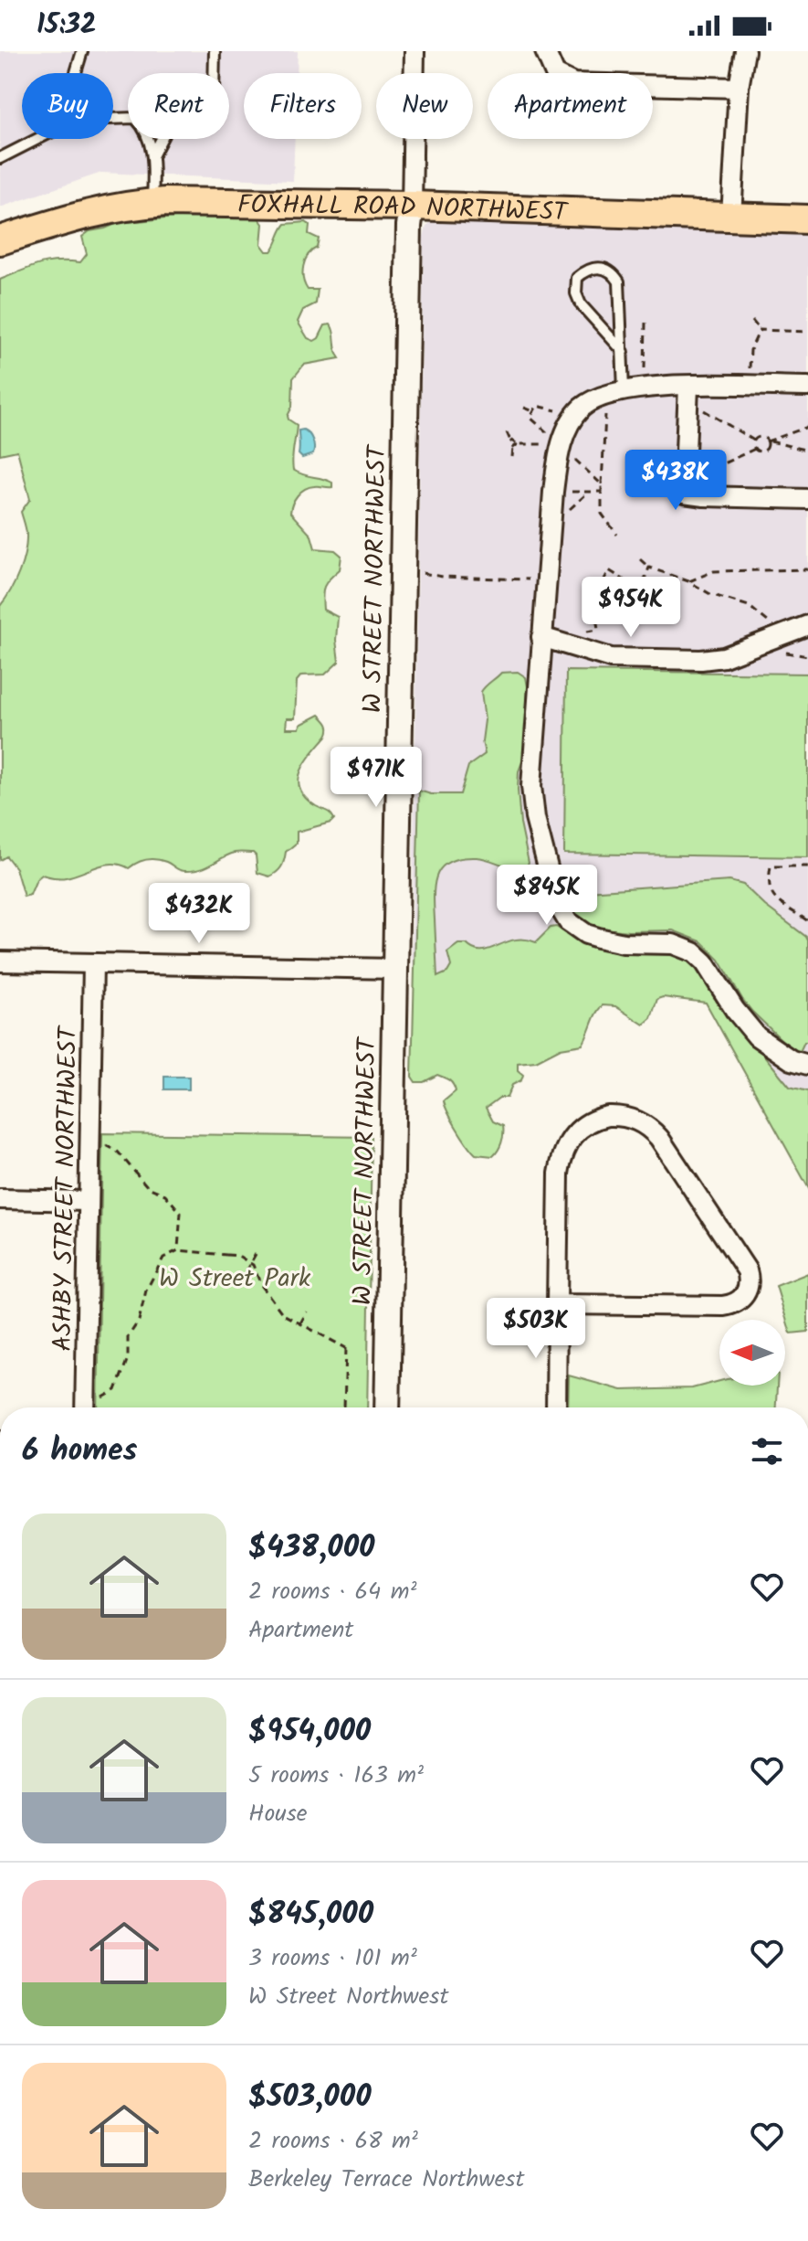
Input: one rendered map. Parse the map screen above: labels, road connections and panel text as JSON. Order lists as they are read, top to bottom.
{
  "streets": {
    "main road": ["FOXHALL ROAD NORTHWEST"],
    "street": ["W STREET NORTHWEST", "ASHBY STREET NORTHWEST"]
  },
  "crossings": [
    ["FOXHALL ROAD NORTHWEST", "W STREET NORTHWEST"]
  ],
  "parks": ["W Street Park"],
  "north": "left",
  "page": {
    "status": "15:32",
    "chip": [
      "Buy",
      "Rent",
      "Filters",
      "New",
      "Apartment"
    ],
    "price": [
      "$438K",
      "$954K",
      "$971K",
      "$845K",
      "$432K",
      "$503K"
    ],
    "heading": "6 homes",
    "list": [
      {
        "name": "$438,000",
        "note": "2 rooms · 64 m² · Apartment"
      },
      {
        "name": "$954,000",
        "note": "5 rooms · 163 m² · House"
      },
      {
        "name": "$845,000",
        "note": "3 rooms · 101 m² · W Street Northwest"
      },
      {
        "name": "$503,000",
        "note": "2 rooms · 68 m² · Berkeley Terrace Northwest"
      }
    ]
  }
}
